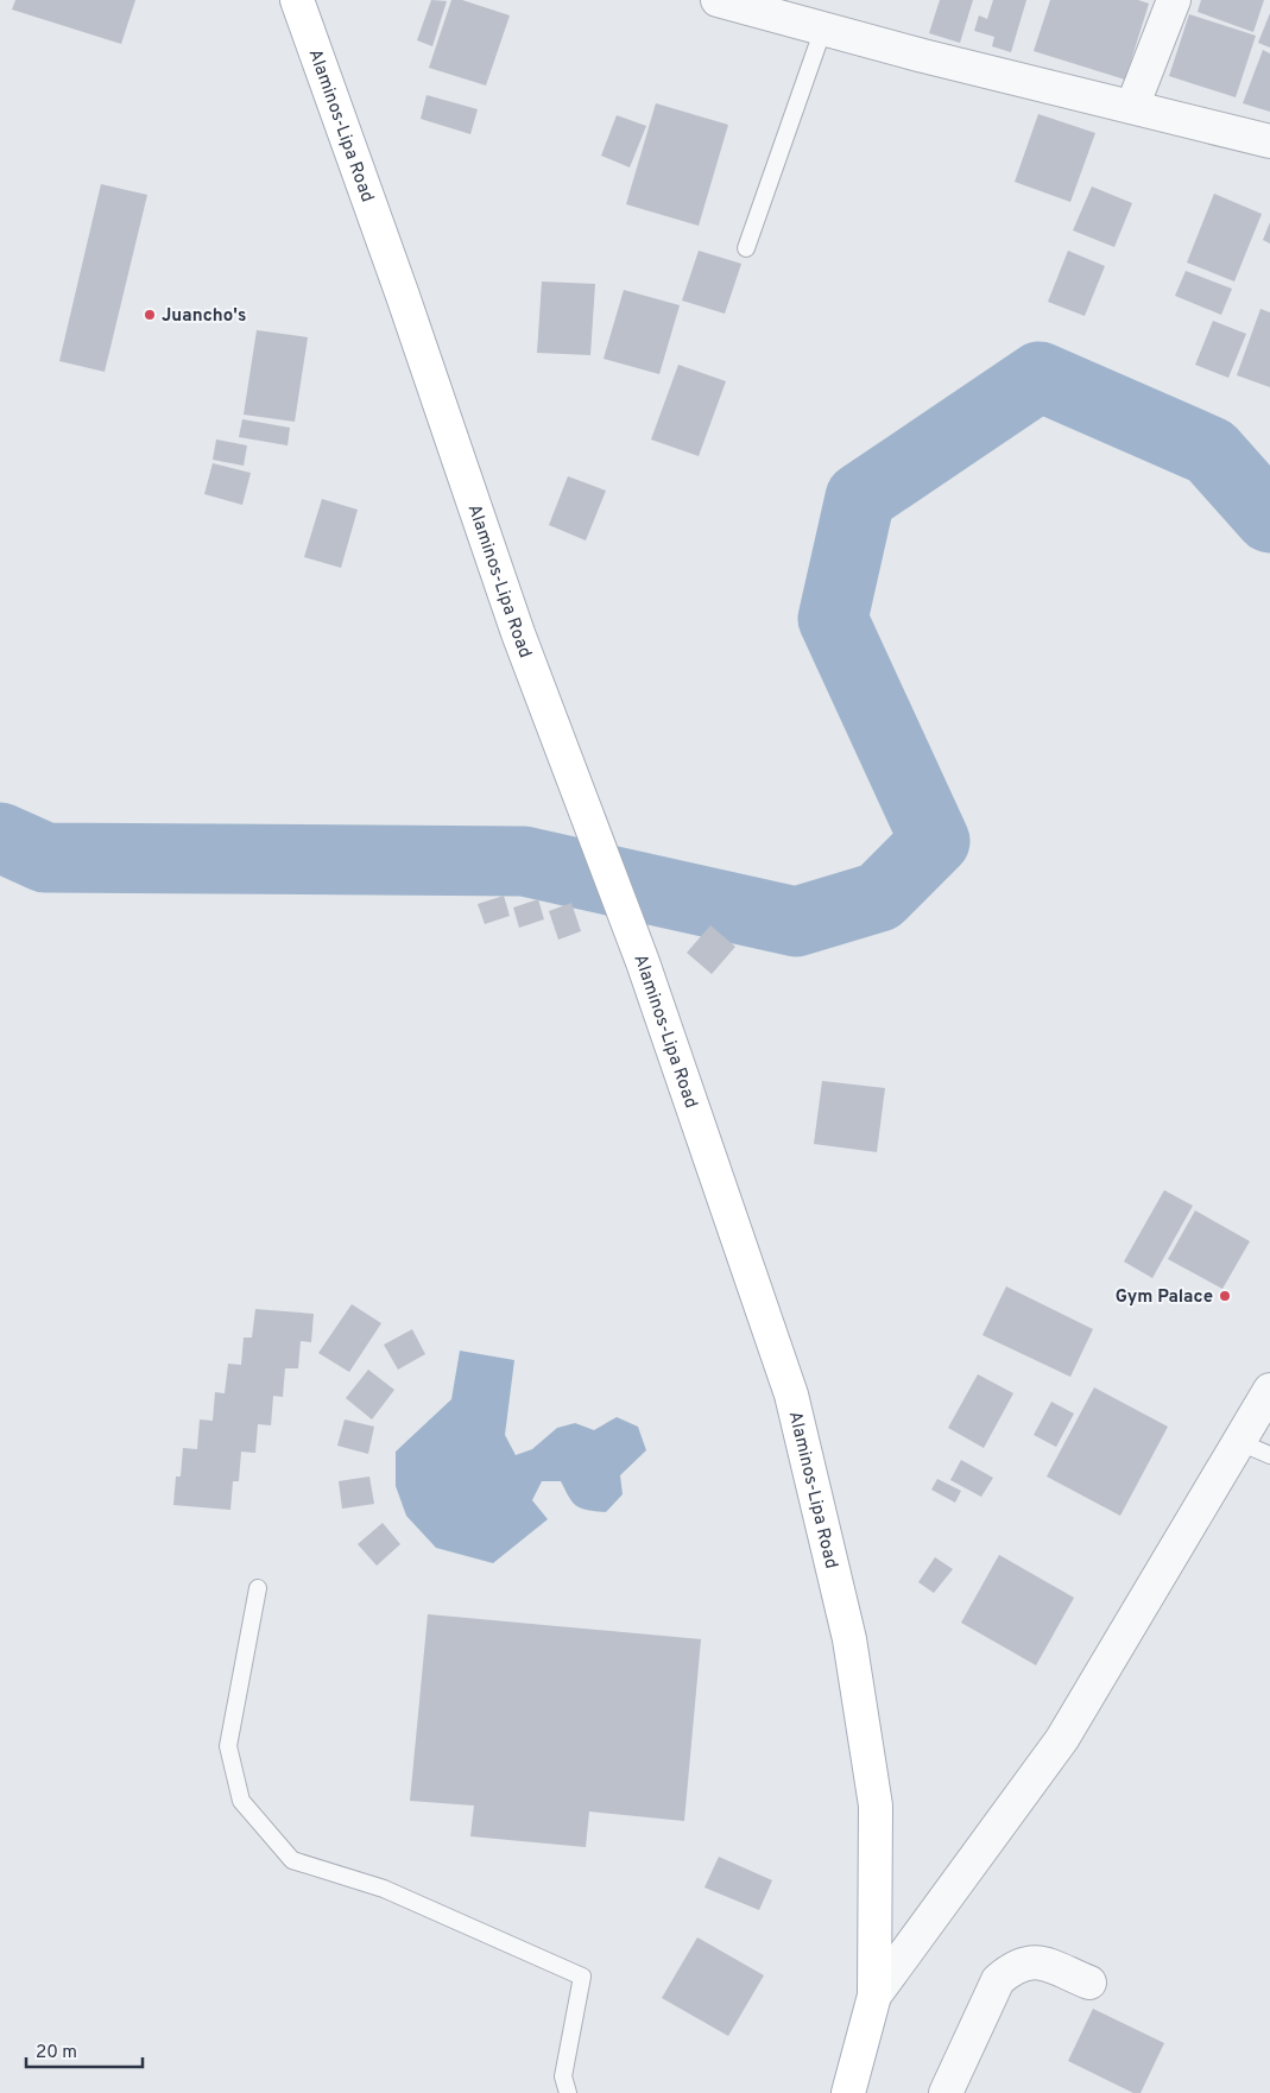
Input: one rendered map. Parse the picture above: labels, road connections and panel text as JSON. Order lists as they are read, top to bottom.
{
  "streets": {
    "main road": ["Alaminos-Lipa Road"]
  },
  "places": ["Juancho's", "Gym Palace"],
  "scale_bar": "20 m"
}
